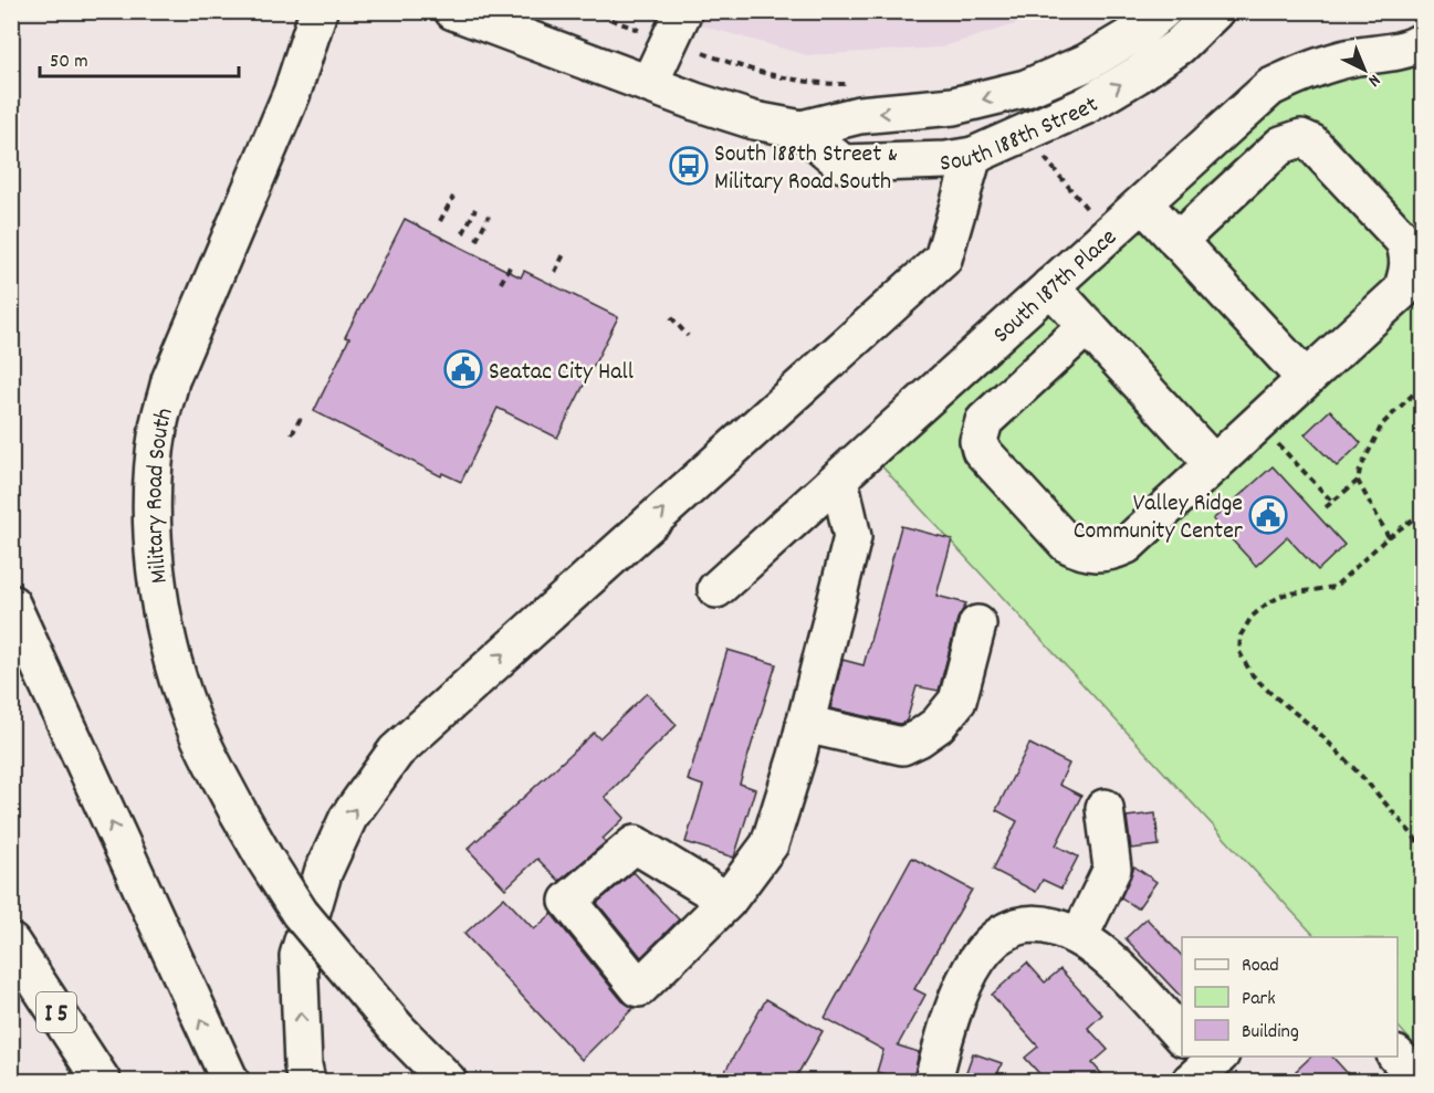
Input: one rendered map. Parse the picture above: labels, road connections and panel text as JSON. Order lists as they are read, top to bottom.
{
  "streets": {
    "main road": [
      "South 188th Street",
      "South 187th Place",
      "Military Road South",
      "I 5"
    ]
  },
  "places": {
    "bus stop": ["South 188th Street & Military Road South"],
    "public building": ["Seatac City Hall", "Valley Ridge Community Center"]
  },
  "legend": ["Road", "Park", "Building"],
  "scale_bar": "50 m",
  "north": "bottom right"
}
